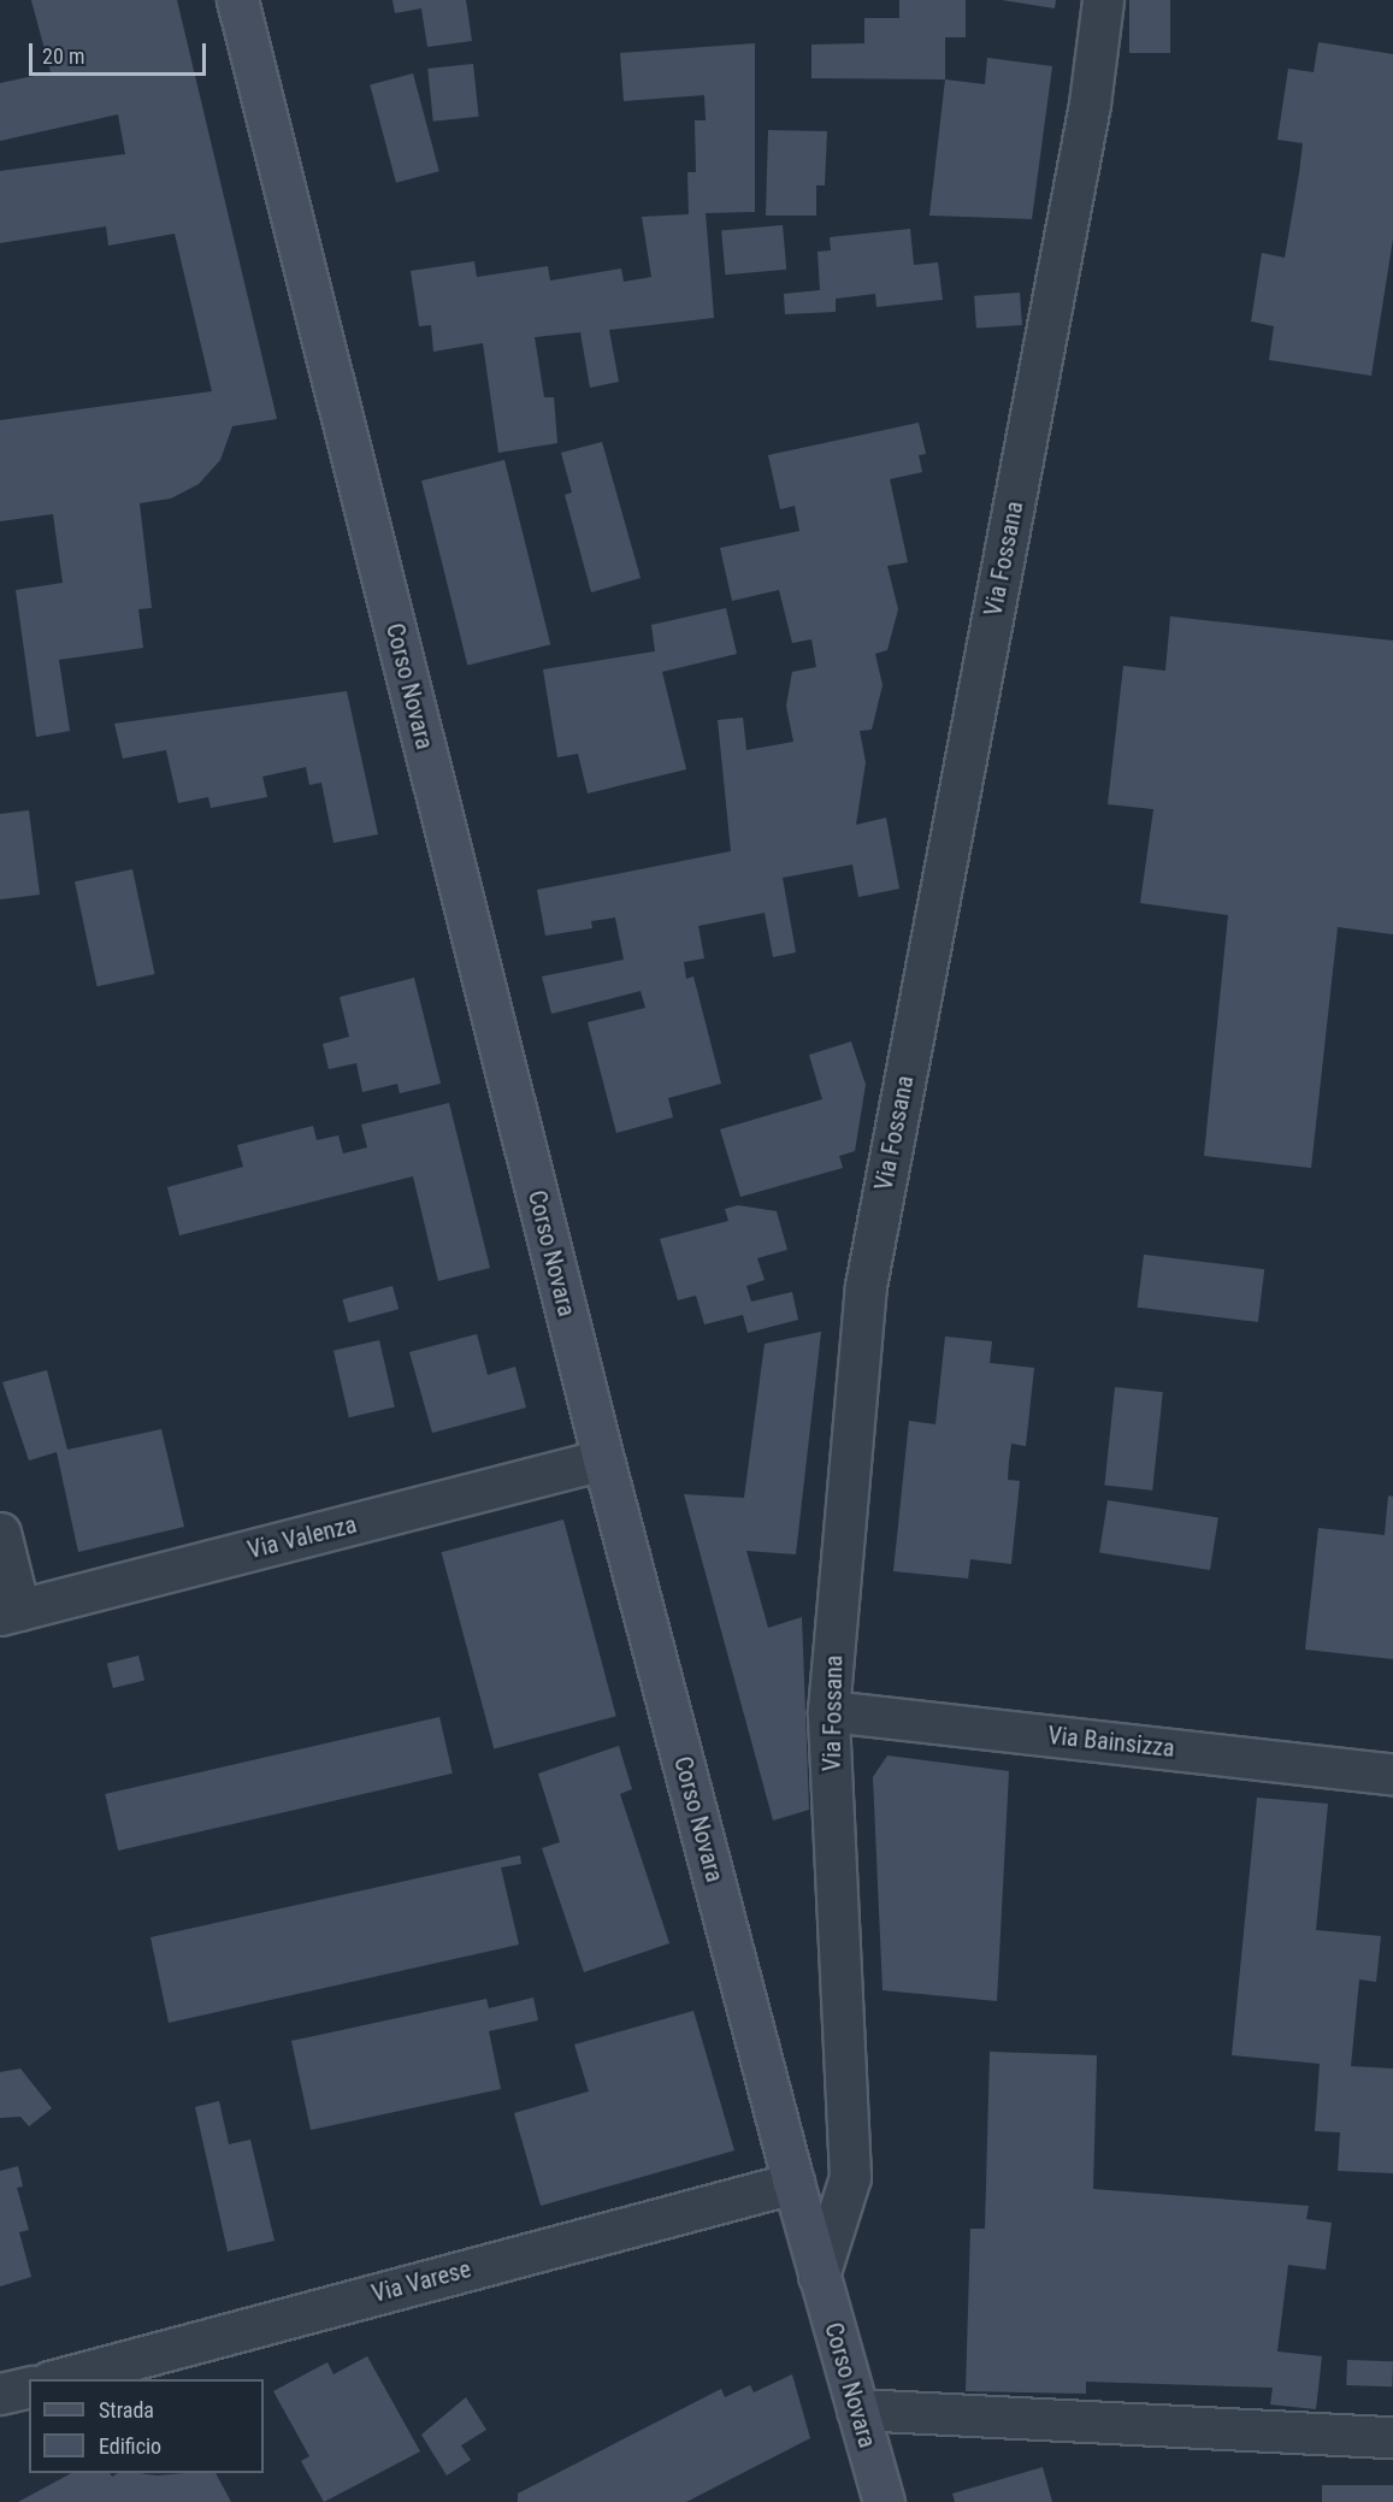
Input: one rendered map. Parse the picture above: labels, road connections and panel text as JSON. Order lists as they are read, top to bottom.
{
  "streets": {
    "main road": ["Corso Novara"],
    "street": [
      "Via Fossana",
      "Via Valenza",
      "Via Bainsizza",
      "Via Varese"
    ]
  },
  "crossings": [
    ["Via Fossana", "Corso Novara"],
    ["Via Fossana", "Via Bainsizza"],
    ["Corso Novara", "Via Valenza"],
    ["Corso Novara", "Via Varese"]
  ],
  "legend": ["Strada", "Edificio"],
  "scale_bar": "20 m"
}
